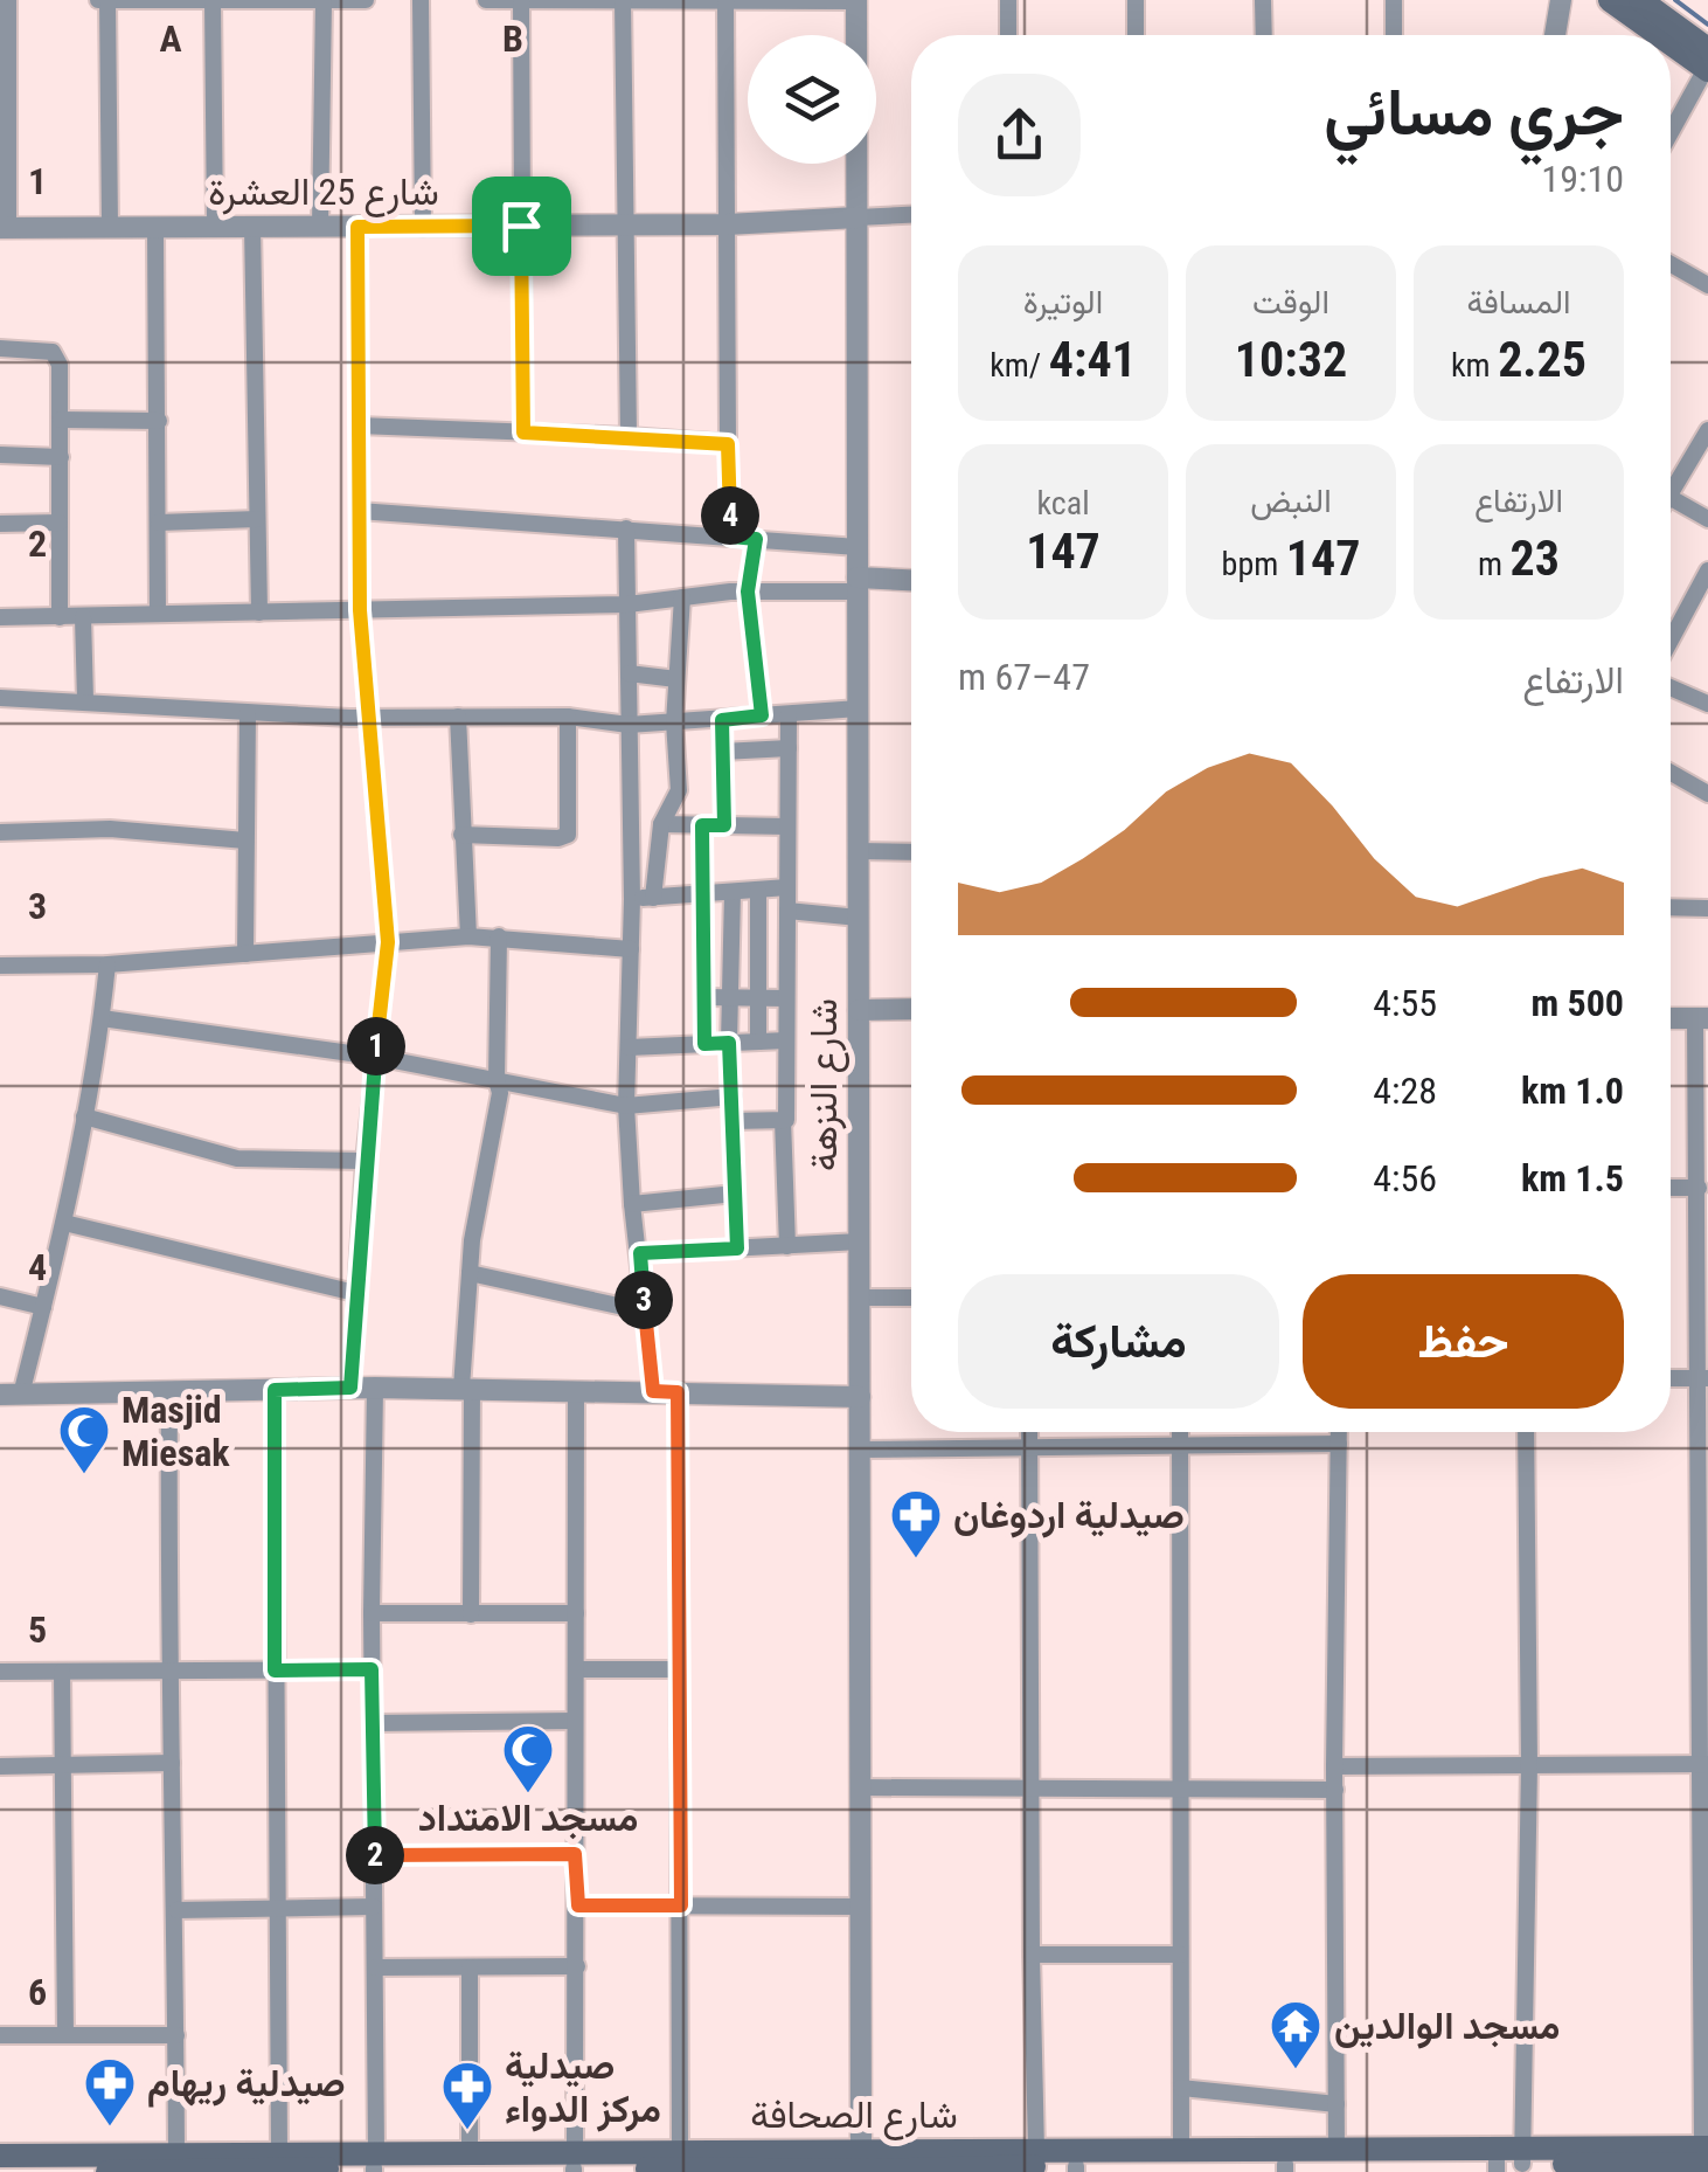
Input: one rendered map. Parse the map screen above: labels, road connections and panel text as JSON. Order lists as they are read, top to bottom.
{
  "streets": {
    "main road": ["شارع الصحافة"],
    "street": ["شارع 25 العشرة", "شارع النزهة"]
  },
  "crossings": [
    ["شارع 25 العشرة", "شارع النزهة"],
    ["شارع النزهة", "شارع الصحافة"]
  ],
  "places": {
    "mosque": ["Masjid Miesak", "مسجد الامتداد"],
    "pharmacy": ["صيدلية اردوغان", "صيدلية ريهام", "صيدلية مركز الدواء"],
    "temple": ["مسجد الوالدين"]
  },
  "page": {
    "heading": ["جري مسائي", "19:10"],
    "stats": [
      ["المسافة", "2.25 km"],
      ["الوقت", "10:32"],
      ["الوتيرة", "4:41 /km"],
      ["الارتفاع", "23 m"],
      ["النبض", "147 bpm"],
      ["kcal", "147"]
    ],
    "pins": [
      "4",
      "1",
      "3",
      "2"
    ],
    "chart": ["الارتفاع", "47–67 m"],
    "list": [
      {
        "name": "500 m",
        "note": "4:55"
      },
      {
        "name": "1.0 km",
        "note": "4:28"
      },
      {
        "name": "1.5 km",
        "note": "4:56"
      }
    ],
    "buttons": ["حفظ", "مشاركة"]
  },
  "grid": {
    "columns": ["A", "B"],
    "rows": [
      "1",
      "2",
      "3",
      "4",
      "5",
      "6"
    ]
  }
}
